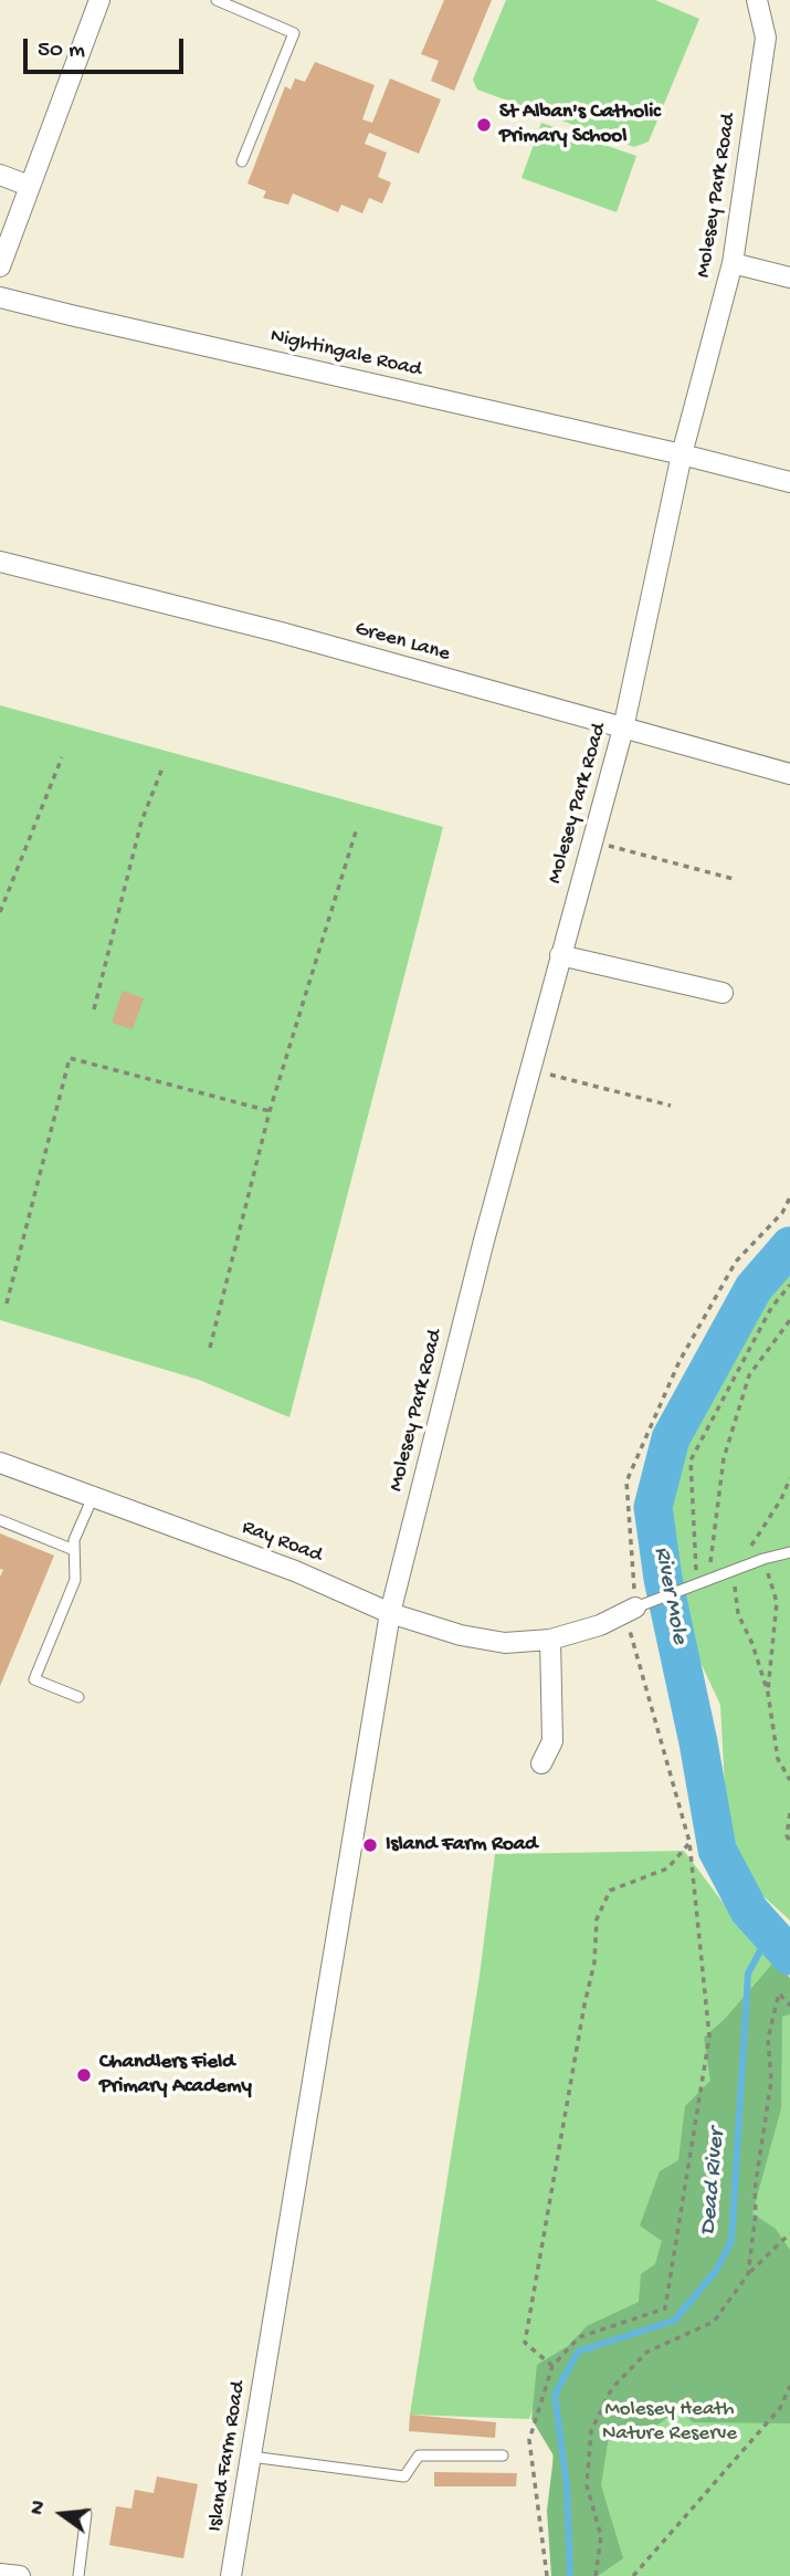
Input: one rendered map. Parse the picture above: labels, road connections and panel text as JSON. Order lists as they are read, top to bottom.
{
  "streets": {
    "street": [
      "Molesey Park Road",
      "Nightingale Road",
      "Green Lane",
      "Ray Road",
      "Island Farm Road"
    ]
  },
  "crossings": [
    ["Molesey Park Road", "Nightingale Road"],
    ["Molesey Park Road", "Green Lane"],
    ["Molesey Park Road", "Ray Road"],
    ["Molesey Park Road", "Island Farm Road"],
    ["Ray Road", "Island Farm Road"]
  ],
  "water": ["River Mole", "Dead River"],
  "parks": ["Molesey Heath Nature Reserve"],
  "places": ["St Alban's Catholic Primary School", "Island Farm Road", "Chandlers Field Primary Academy"],
  "scale_bar": "50 m",
  "north": "left"
}
